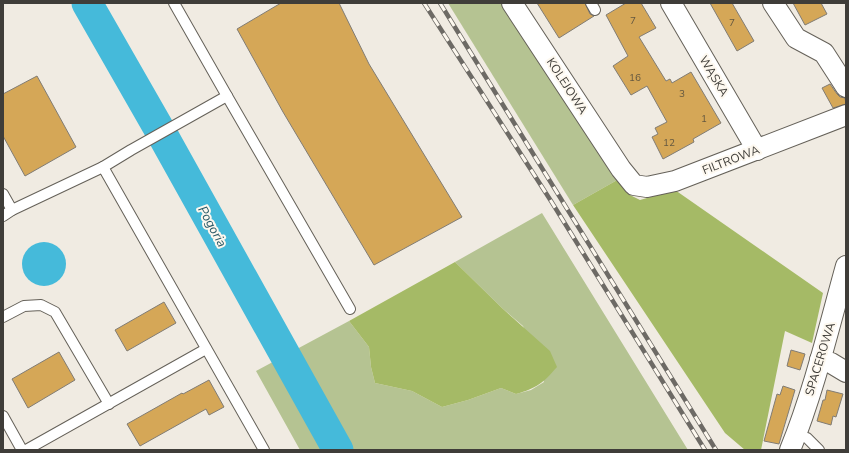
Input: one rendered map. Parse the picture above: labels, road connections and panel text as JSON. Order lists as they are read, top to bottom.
{
  "streets": {
    "street": [
      "WĄSKA",
      "KOLEJOWA",
      "FILTROWA",
      "SPACEROWA"
    ]
  },
  "crossings": [
    ["WĄSKA", "FILTROWA"],
    ["KOLEJOWA", "FILTROWA"]
  ],
  "water": ["Pogoria"],
  "house_numbers": [
    "7",
    "7",
    "16",
    "3",
    "1",
    "12"
  ]
}
